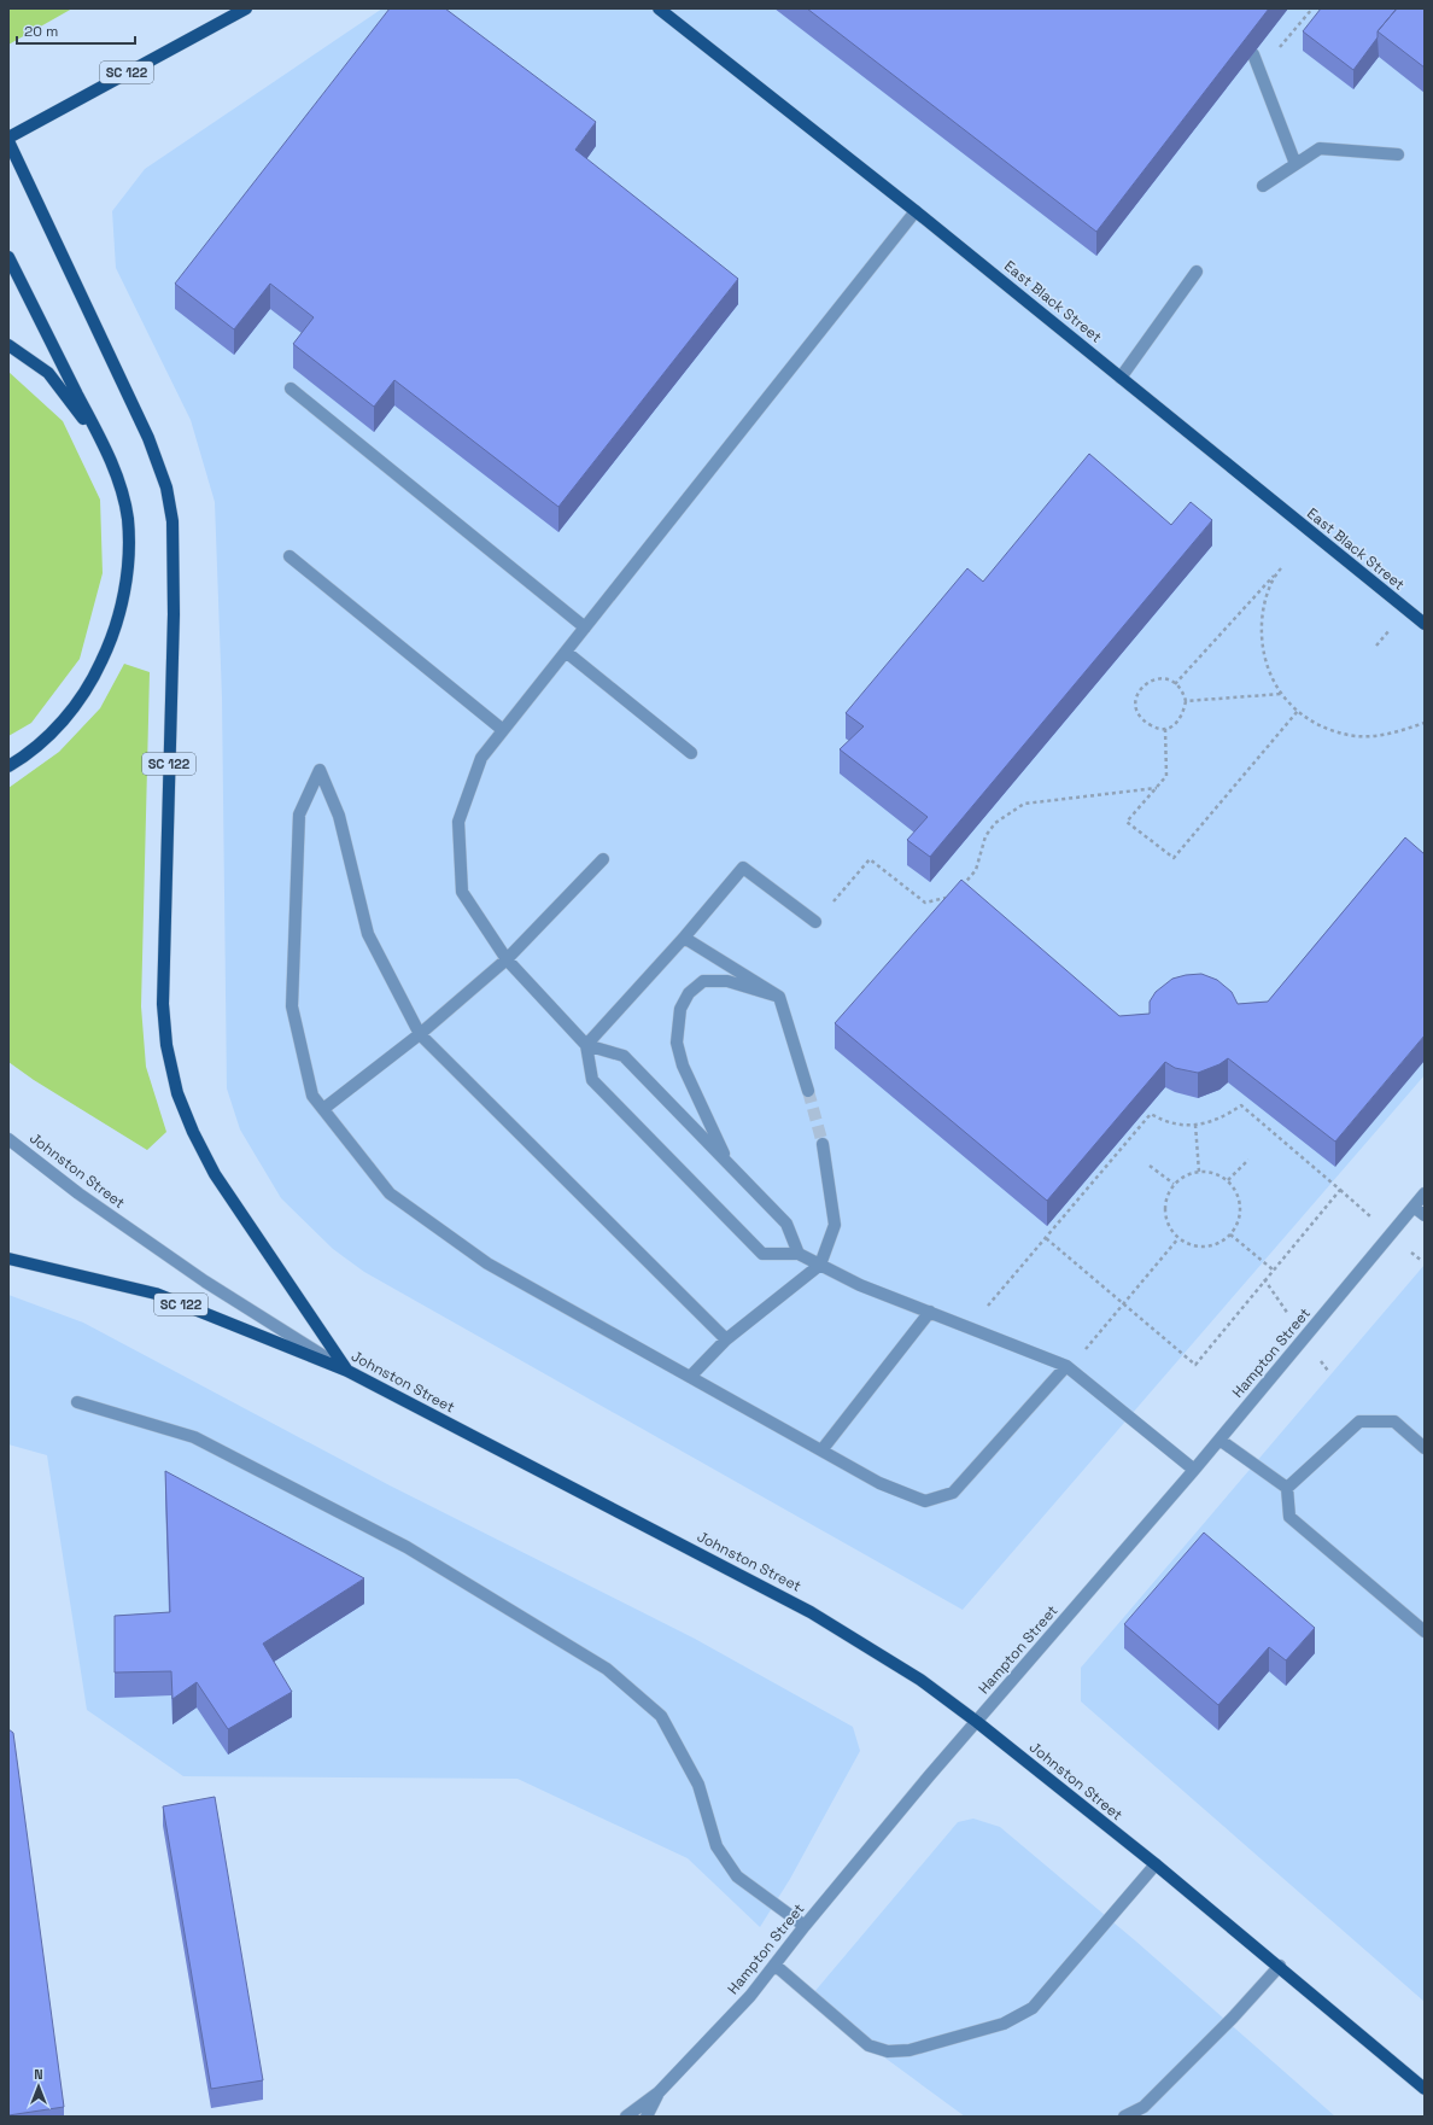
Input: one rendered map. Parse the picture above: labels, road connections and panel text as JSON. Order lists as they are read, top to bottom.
{
  "streets": {
    "main road": ["SC 122", "East Black Street", "Johnston Street"],
    "street": ["Hampton Street"]
  },
  "crossings": [
    ["SC 122", "Johnston Street"],
    ["Johnston Street", "Hampton Street"]
  ],
  "scale_bar": "20 m",
  "north": "top"
}
